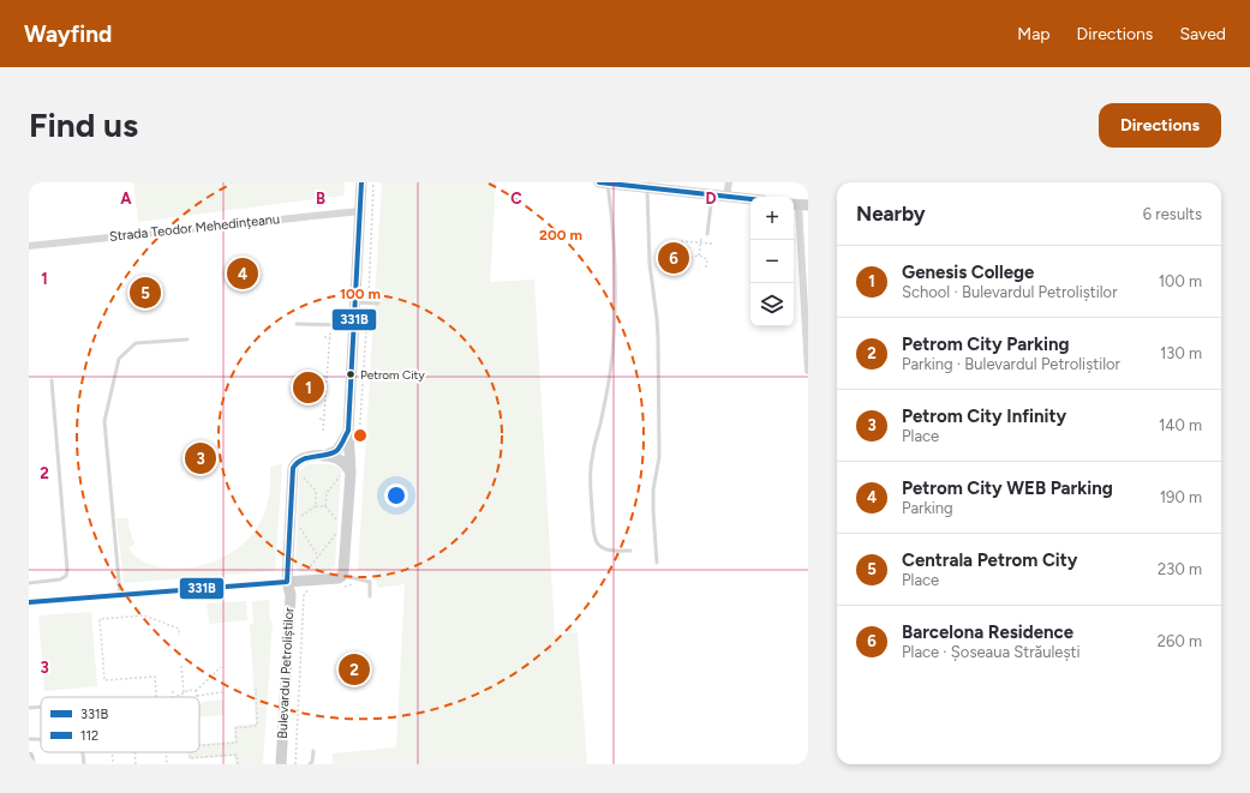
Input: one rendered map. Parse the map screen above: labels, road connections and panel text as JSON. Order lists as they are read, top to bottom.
{
  "streets": {
    "street": ["Strada Teodor Mehedințeanu", "Bulevardul Petroliștilor"]
  },
  "crossings": [
    ["Strada Teodor Mehedințeanu", "Bulevardul Petroliștilor"]
  ],
  "places": ["Petrom City"],
  "lines": ["transit line 331B", "transit line 112"],
  "legend": ["331B", "112"],
  "page": {
    "header": "Wayfind",
    "nav": ["Map", "Directions", "Saved"],
    "buttons": "Directions",
    "title": "Find us",
    "heading": ["Nearby", "6 results"],
    "map_buttons": ["+", "−"],
    "pins": [
      "6",
      "4",
      "5",
      "1",
      "3",
      "2"
    ],
    "list": [
      {
        "mark": "1",
        "name": "Genesis College",
        "note": "School · Bulevardul Petroliștilor",
        "value": "100 m"
      },
      {
        "mark": "2",
        "name": "Petrom City Parking",
        "note": "Parking · Bulevardul Petroliștilor",
        "value": "130 m"
      },
      {
        "mark": "3",
        "name": "Petrom City Infinity",
        "note": "Place",
        "value": "140 m"
      },
      {
        "mark": "4",
        "name": "Petrom City WEB Parking",
        "note": "Parking",
        "value": "190 m"
      },
      {
        "mark": "5",
        "name": "Centrala Petrom City",
        "note": "Place",
        "value": "230 m"
      },
      {
        "mark": "6",
        "name": "Barcelona Residence",
        "note": "Place · Șoseaua Străulești",
        "value": "260 m"
      }
    ]
  },
  "grid": {
    "columns": [
      "A",
      "B",
      "C",
      "D"
    ],
    "rows": ["1", "2", "3"]
  },
  "rings": ["200 m", "100 m"]
}
